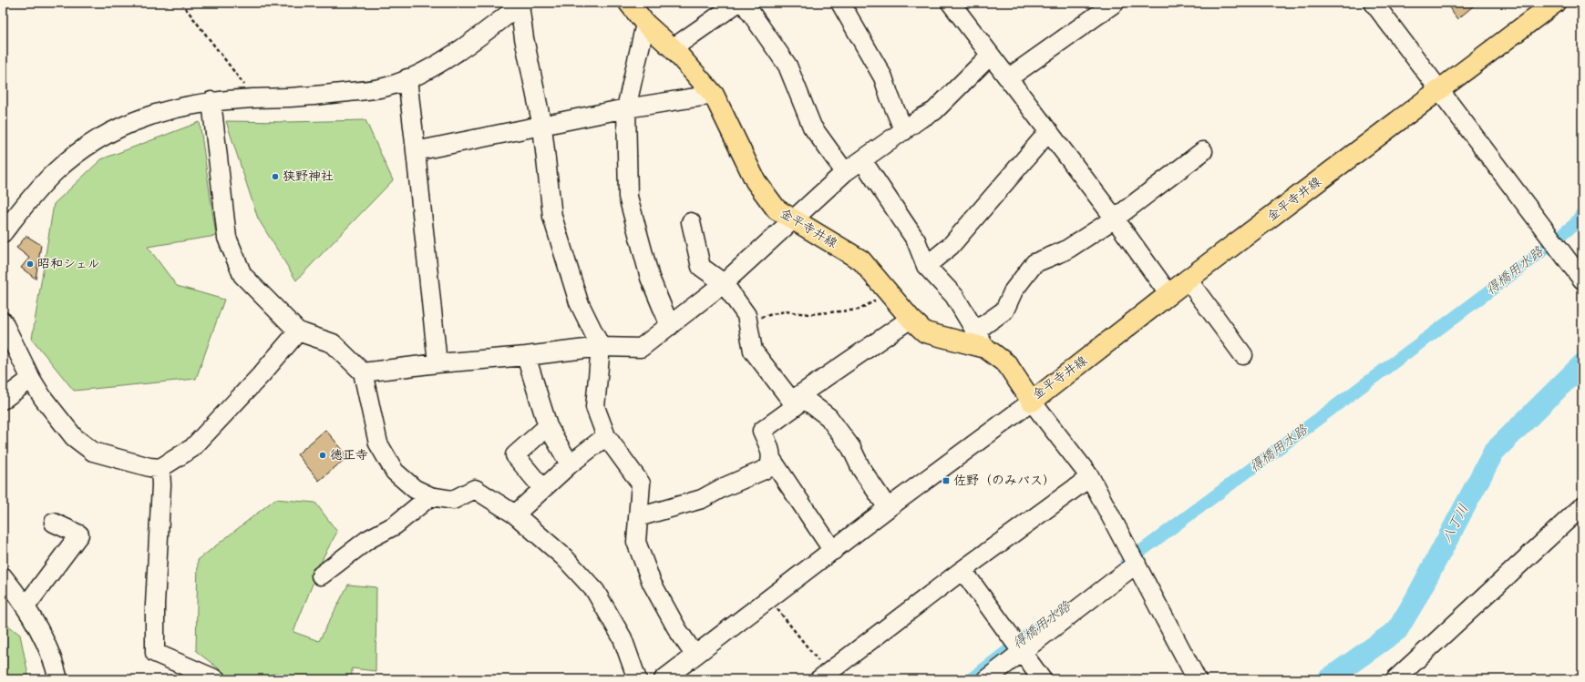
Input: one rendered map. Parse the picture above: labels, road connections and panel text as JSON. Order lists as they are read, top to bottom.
{
  "streets": {
    "main road": ["金平寺井線"]
  },
  "water": ["得橋用水路", "八丁川"],
  "places": {
    "other": ["狭野神社", "昭和シェル", "徳正寺"],
    "transit": ["佐野（のみバス）"]
  }
}
